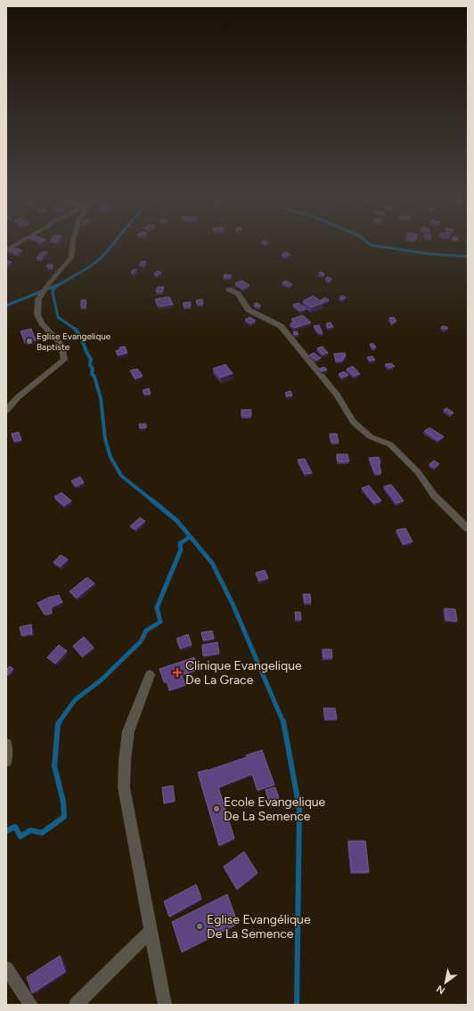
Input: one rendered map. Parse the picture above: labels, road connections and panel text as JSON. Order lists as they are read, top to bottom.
{
  "places": {
    "other": ["Eglise Evangelique Baptiste", "Ecole Evangelique De La Semence", "Eglise Evangélique De La Semence"],
    "health": ["Clinique Evangelique De La Grace"]
  },
  "north": "bottom left"
}
